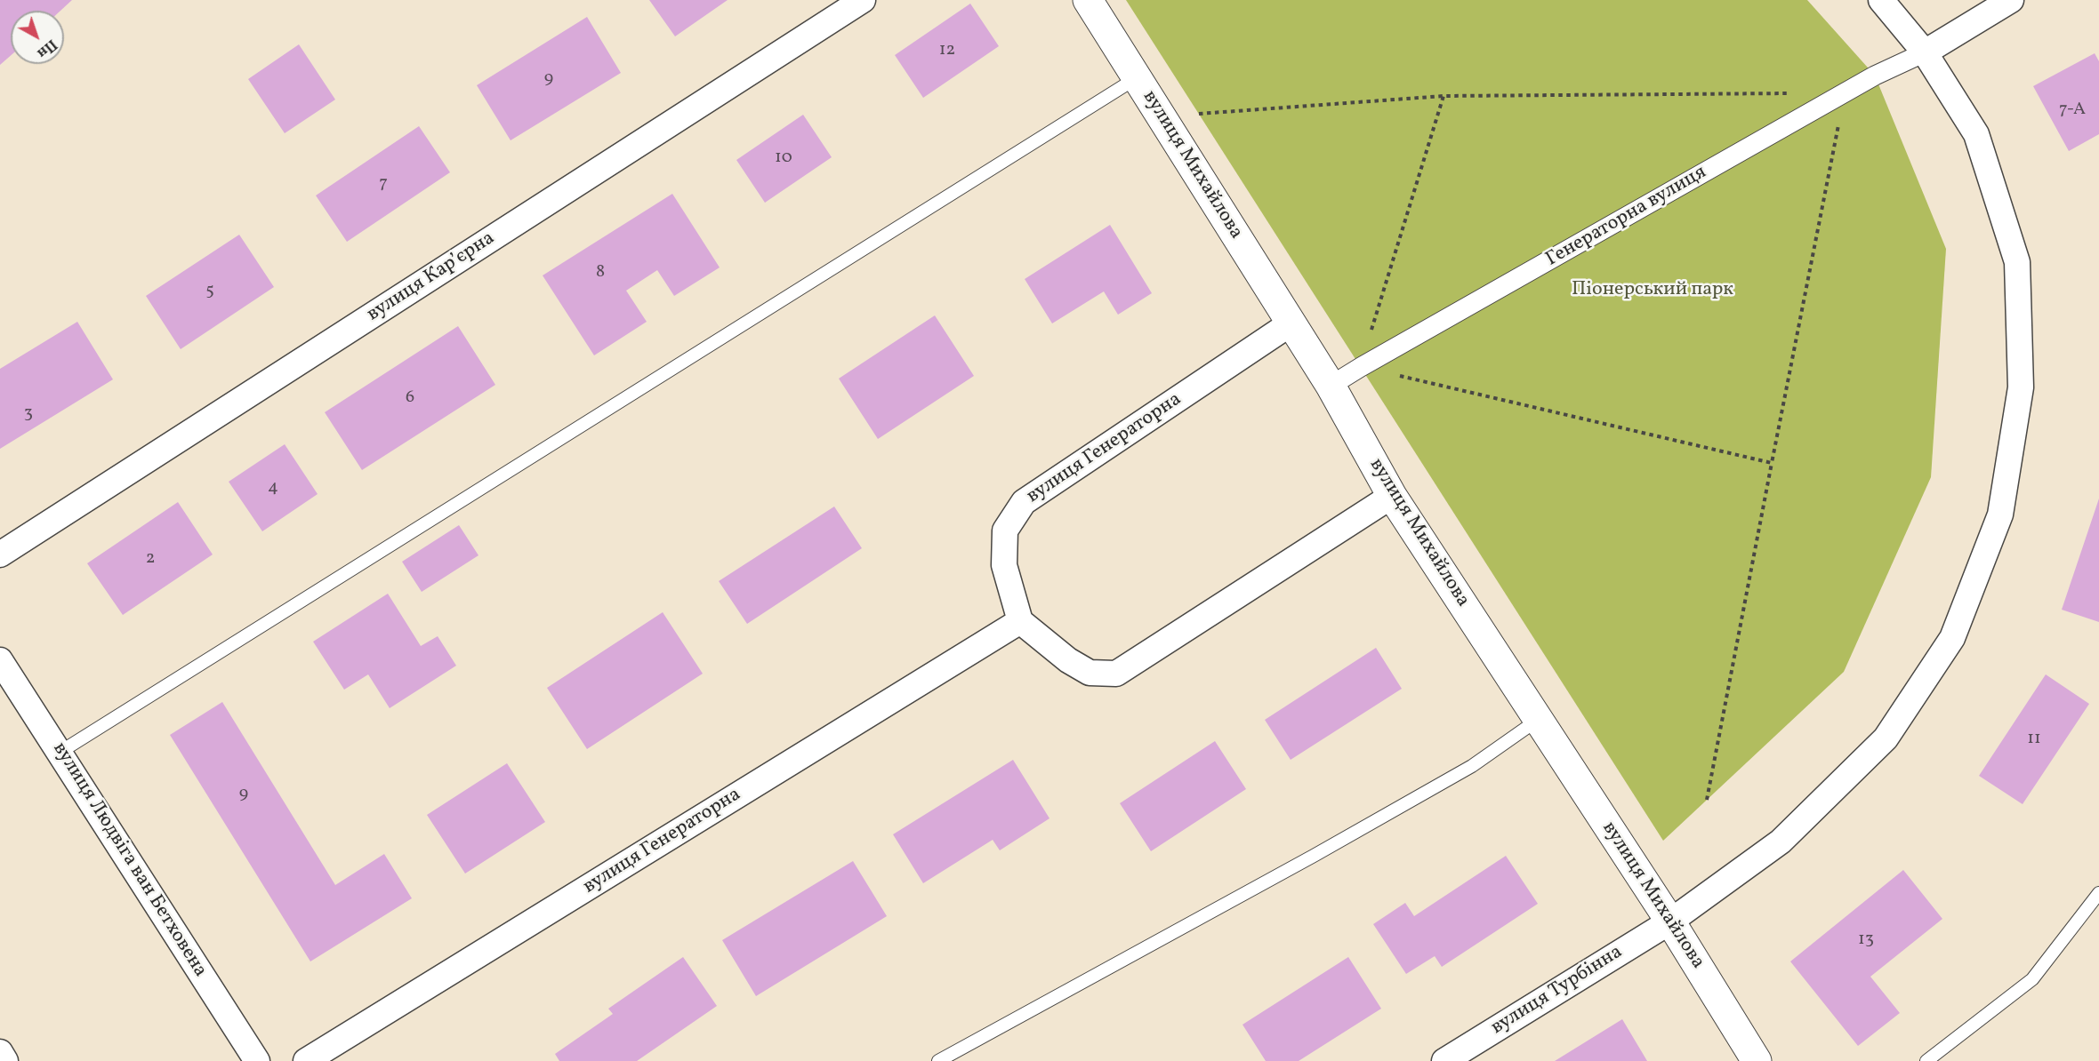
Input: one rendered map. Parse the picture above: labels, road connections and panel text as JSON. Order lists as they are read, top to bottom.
{
  "streets": {
    "street": [
      "вулиця Михайлова",
      "Генераторна вулиця",
      "вулиця Кар’єрна",
      "вулиця Генераторна",
      "вулиця Людвіга ван Бетховена",
      "вулиця Турбінна"
    ]
  },
  "crossings": [
    ["вулиця Михайлова", "Генераторна вулиця"],
    ["вулиця Михайлова", "вулиця Генераторна"],
    ["вулиця Михайлова", "вулиця Турбінна"],
    ["Генераторна вулиця", "вулиця Турбінна"]
  ],
  "parks": ["Піонерський парк"],
  "house_numbers": [
    "12",
    "9",
    "7-А",
    "10",
    "7",
    "8",
    "5",
    "6",
    "3",
    "4",
    "2",
    "11",
    "9",
    "13"
  ],
  "north": "bottom right"
}
